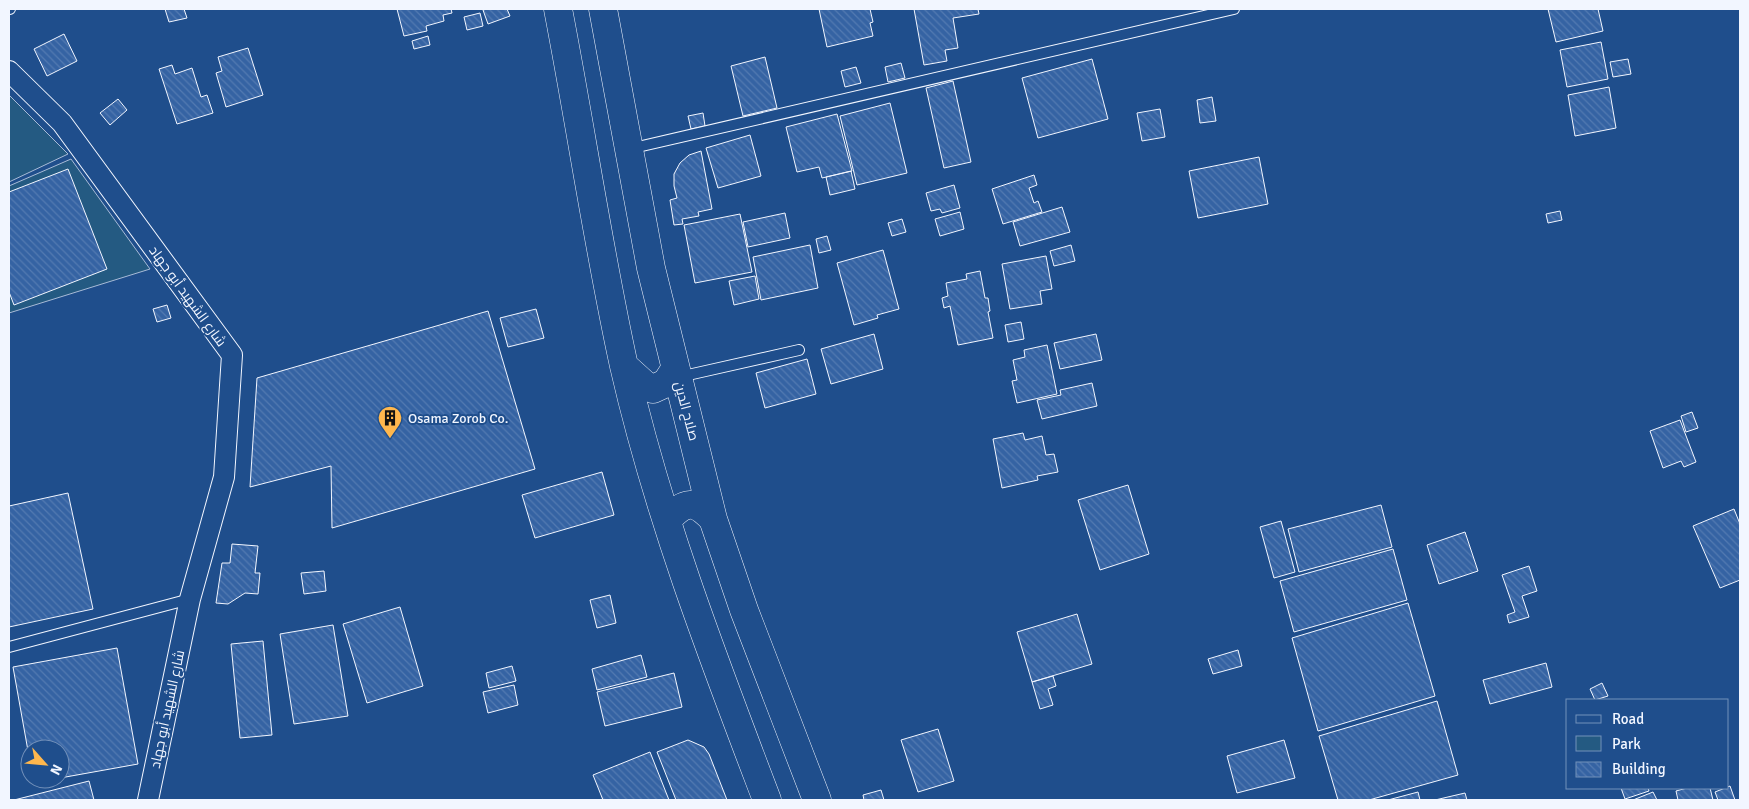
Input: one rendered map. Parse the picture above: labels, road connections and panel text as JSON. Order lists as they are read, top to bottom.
{
  "streets": {
    "highway": ["صلاح الدين"],
    "street": ["شارع الشهيد أبو جهاد"]
  },
  "places": {
    "building": ["Osama Zorob Co."]
  },
  "legend": ["Road", "Park", "Building"],
  "north": "bottom right"
}
